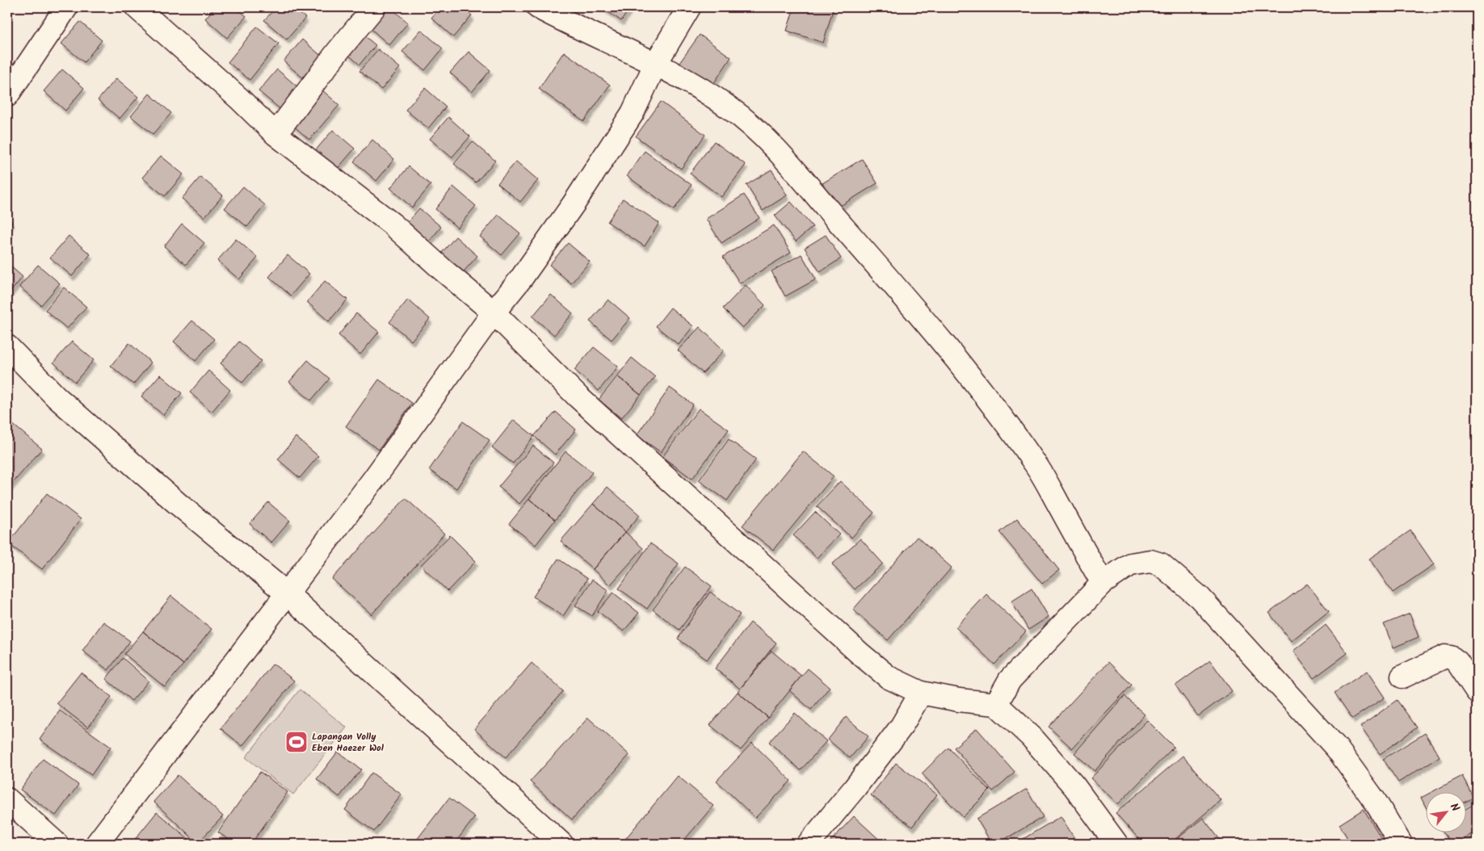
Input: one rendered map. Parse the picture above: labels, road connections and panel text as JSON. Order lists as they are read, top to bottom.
{
  "places": {
    "sports": ["Lapangan Volly Eben Haezer Wol"]
  },
  "north": "top right"
}
